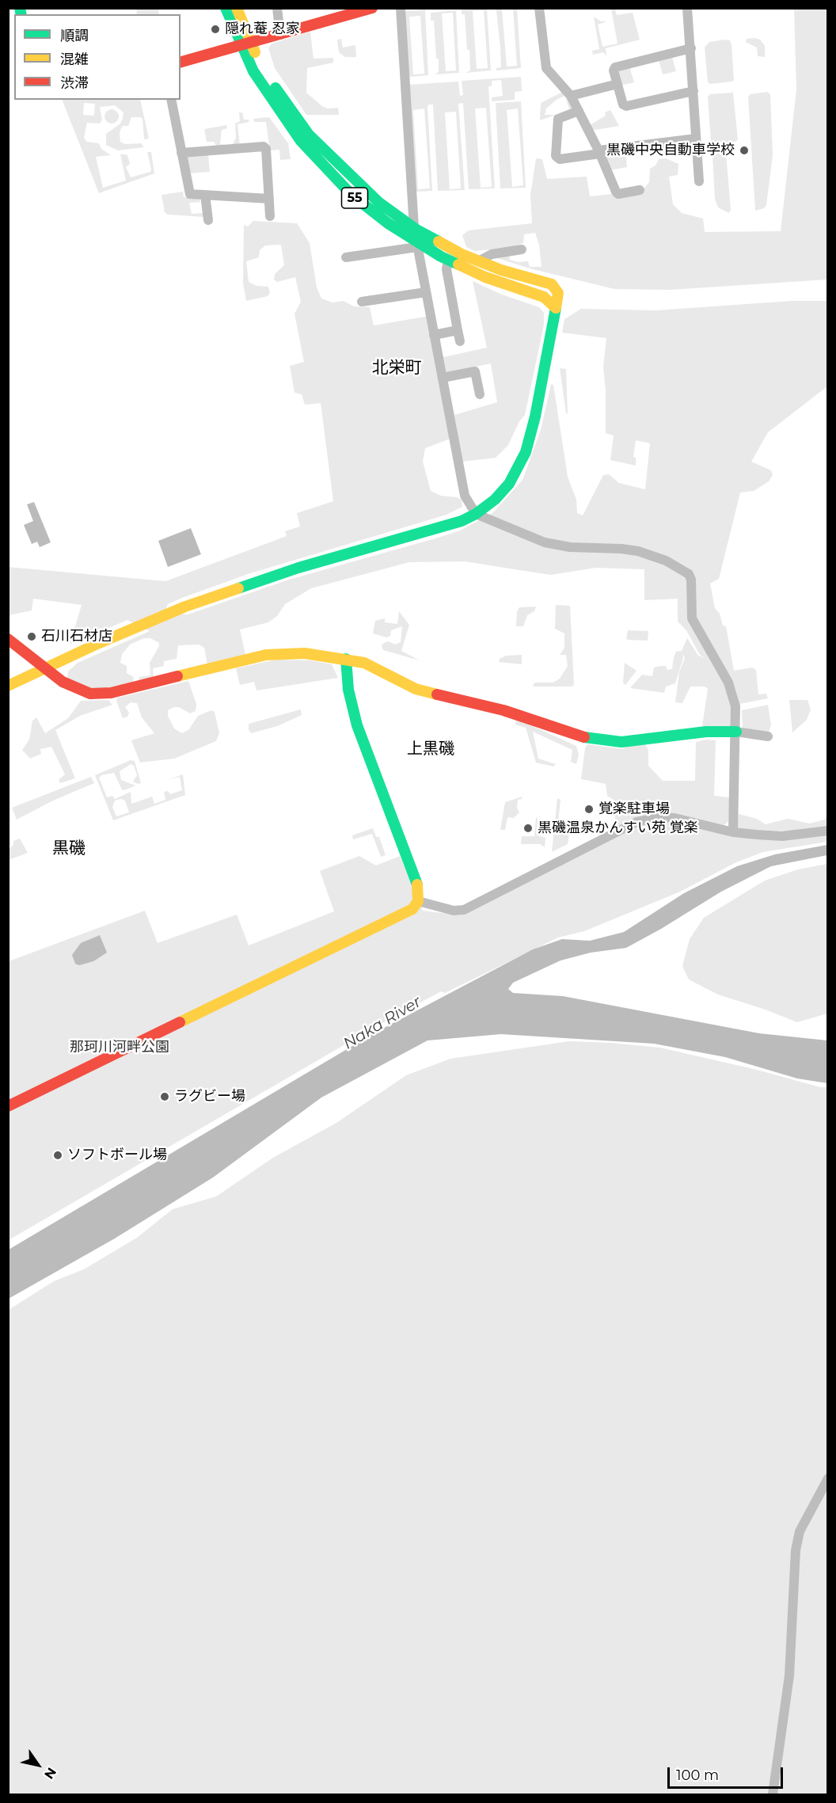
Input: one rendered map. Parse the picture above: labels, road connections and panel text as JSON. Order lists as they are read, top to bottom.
{
  "streets": {
    "street": ["55"]
  },
  "districts": ["北栄町", "上黒磯", "黒磯"],
  "water": ["Naka River"],
  "parks": ["那珂川河畔公園"],
  "places": [
    "隠れ菴 忍家",
    "黒磯中央自動車学校",
    "石川石材店",
    "覚楽駐車場",
    "黒磯温泉かんすい苑 覚楽",
    "ラグビー場",
    "ソフトボール場"
  ],
  "legend": ["順調", "混雑", "渋滞"],
  "scale_bar": "100 m",
  "north": "bottom right"
}
